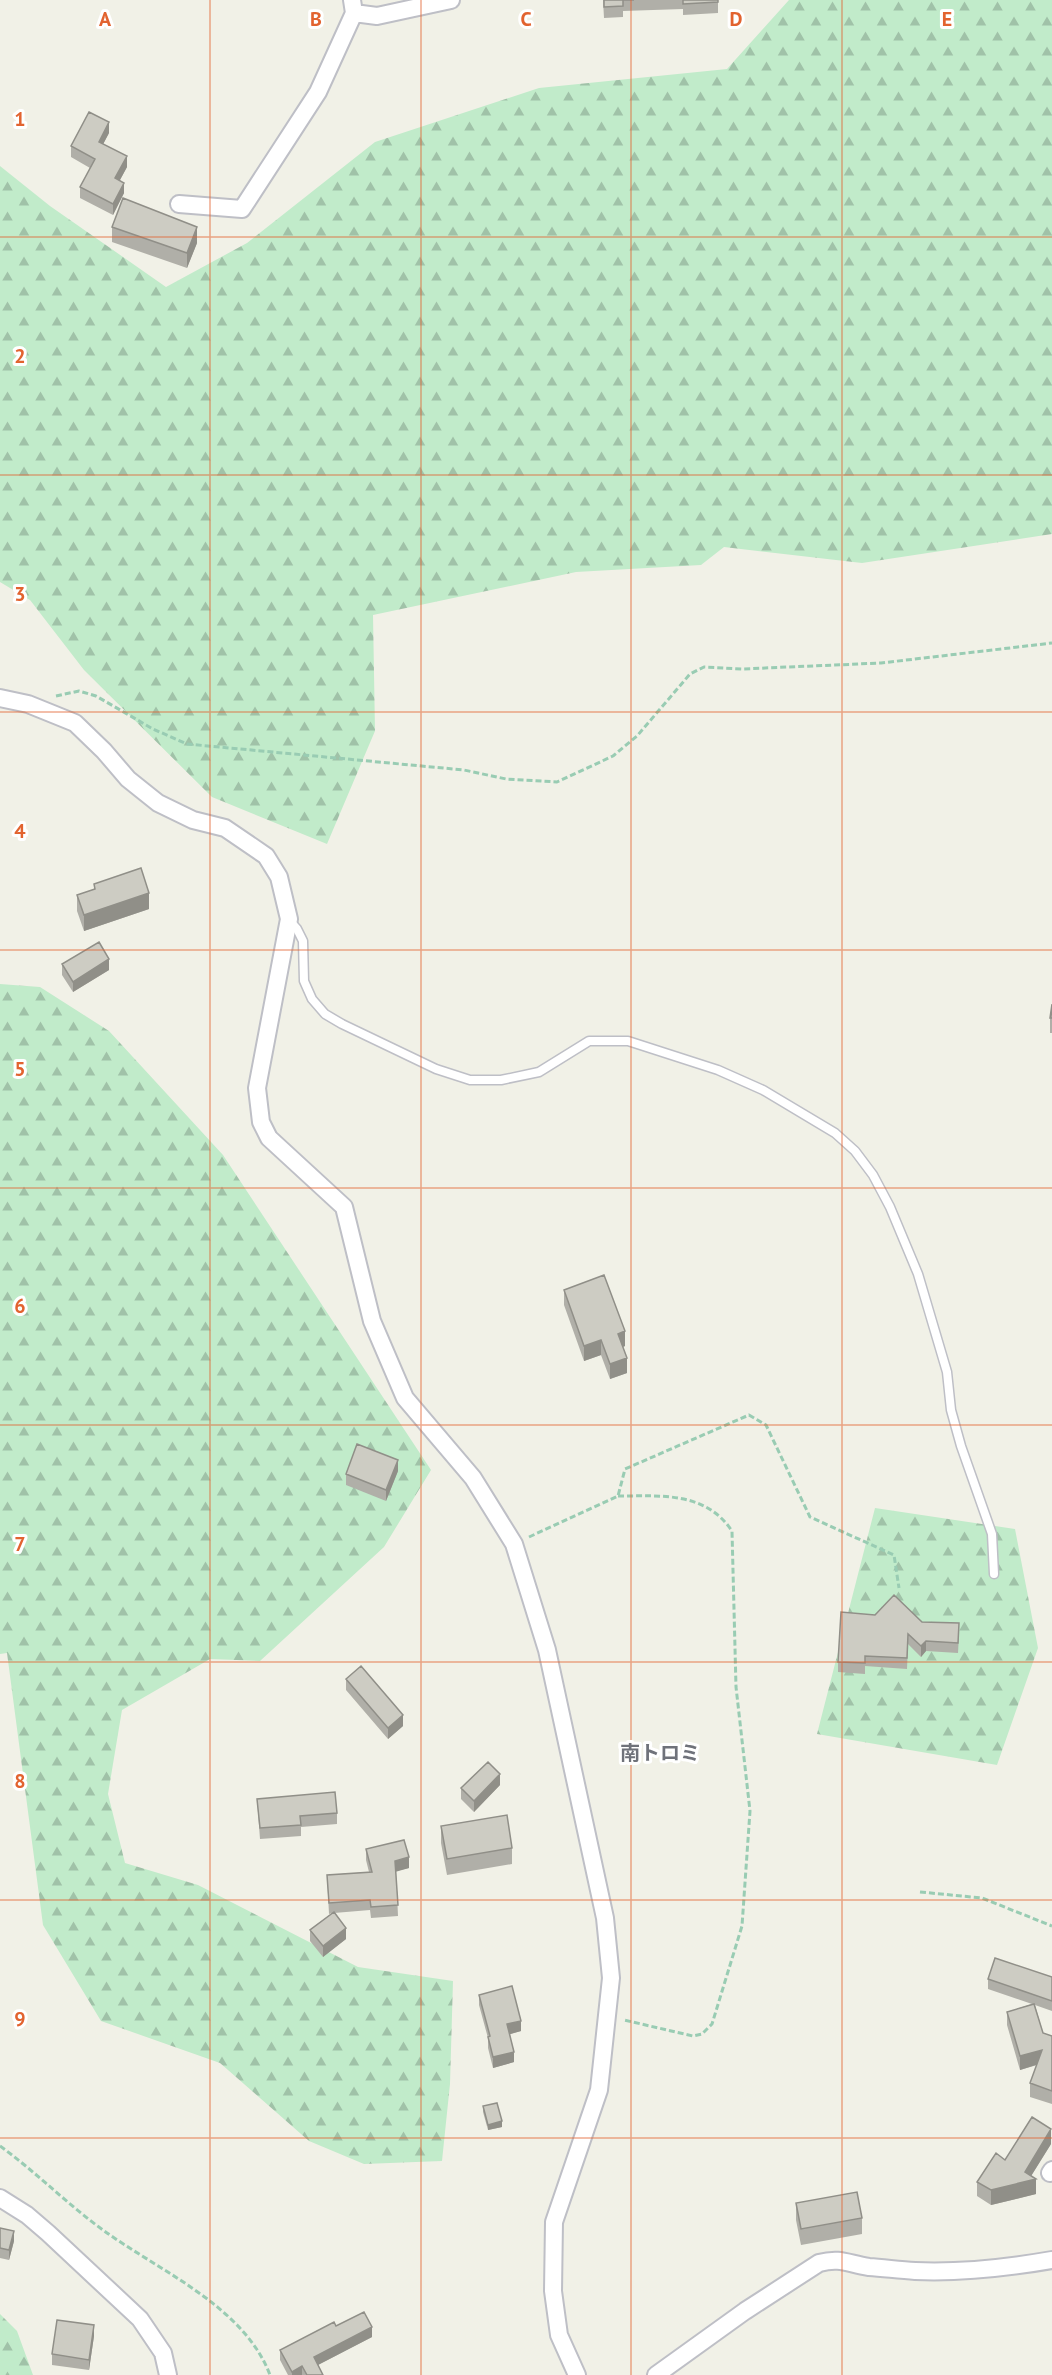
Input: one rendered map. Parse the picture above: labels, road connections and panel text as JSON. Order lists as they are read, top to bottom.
{
  "districts": ["南トロミ"],
  "grid": {
    "columns": [
      "A",
      "B",
      "C",
      "D",
      "E"
    ],
    "rows": [
      "1",
      "2",
      "3",
      "4",
      "5",
      "6",
      "7",
      "8",
      "9"
    ]
  }
}
